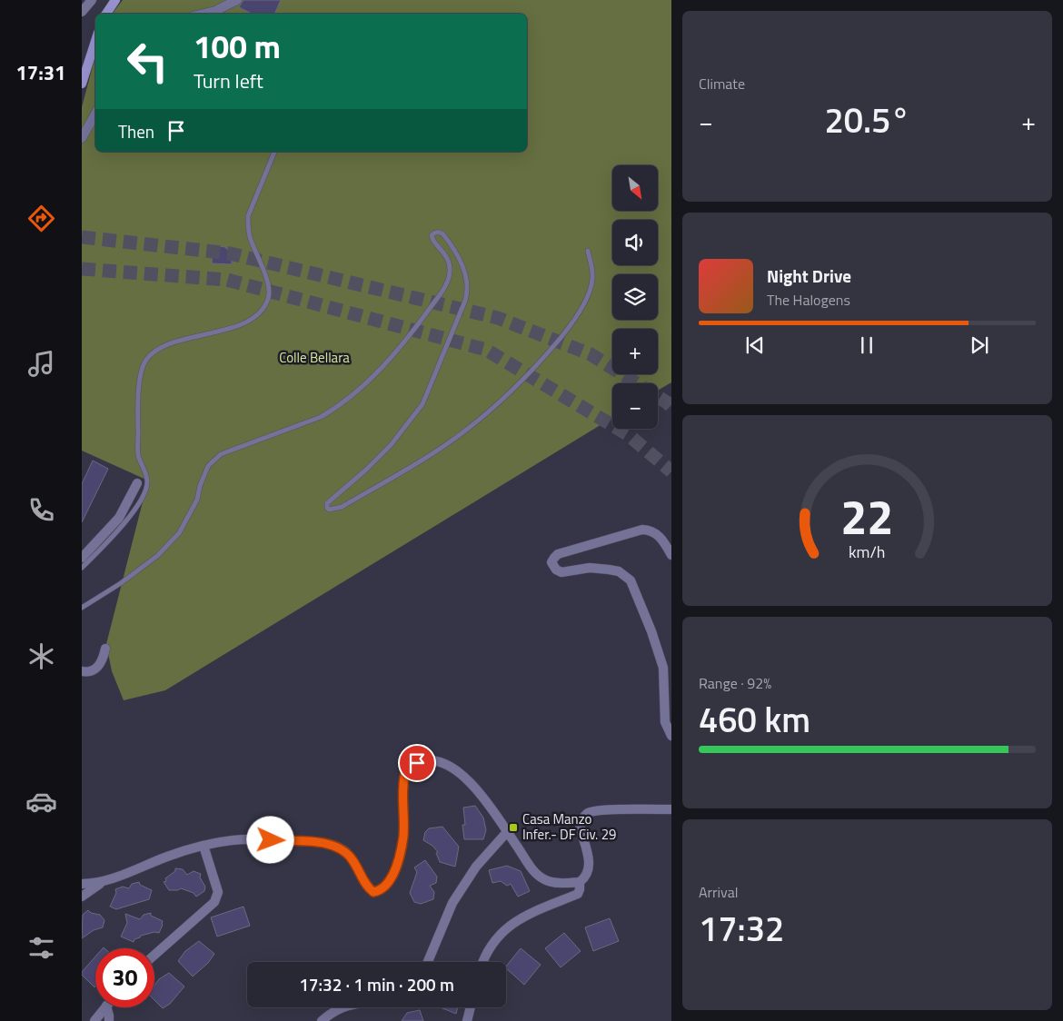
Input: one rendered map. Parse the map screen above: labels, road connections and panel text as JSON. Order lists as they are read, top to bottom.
{
  "parks": ["Colle Bellara"],
  "places": {
    "transit": ["Casa Manzo Infer.- DF Civ. 29"]
  },
  "north": "bottom right",
  "page": {
    "tabs": "17:31",
    "tile": [
      "Climate",
      ["Range · 92%", "460 km"],
      ["Arrival", "17:32"]
    ],
    "turn": ["100 m", "Turn left"],
    "heat": ["−", "20.5°", "+"],
    "then": "Then",
    "map_buttons": ["+", "−"],
    "song": ["Night Drive", "The Halogens"],
    "limit": "30",
    "trip": "17:32 · 1 min · 200 m",
    "gauge": ["22", "km/h"]
  }
}
